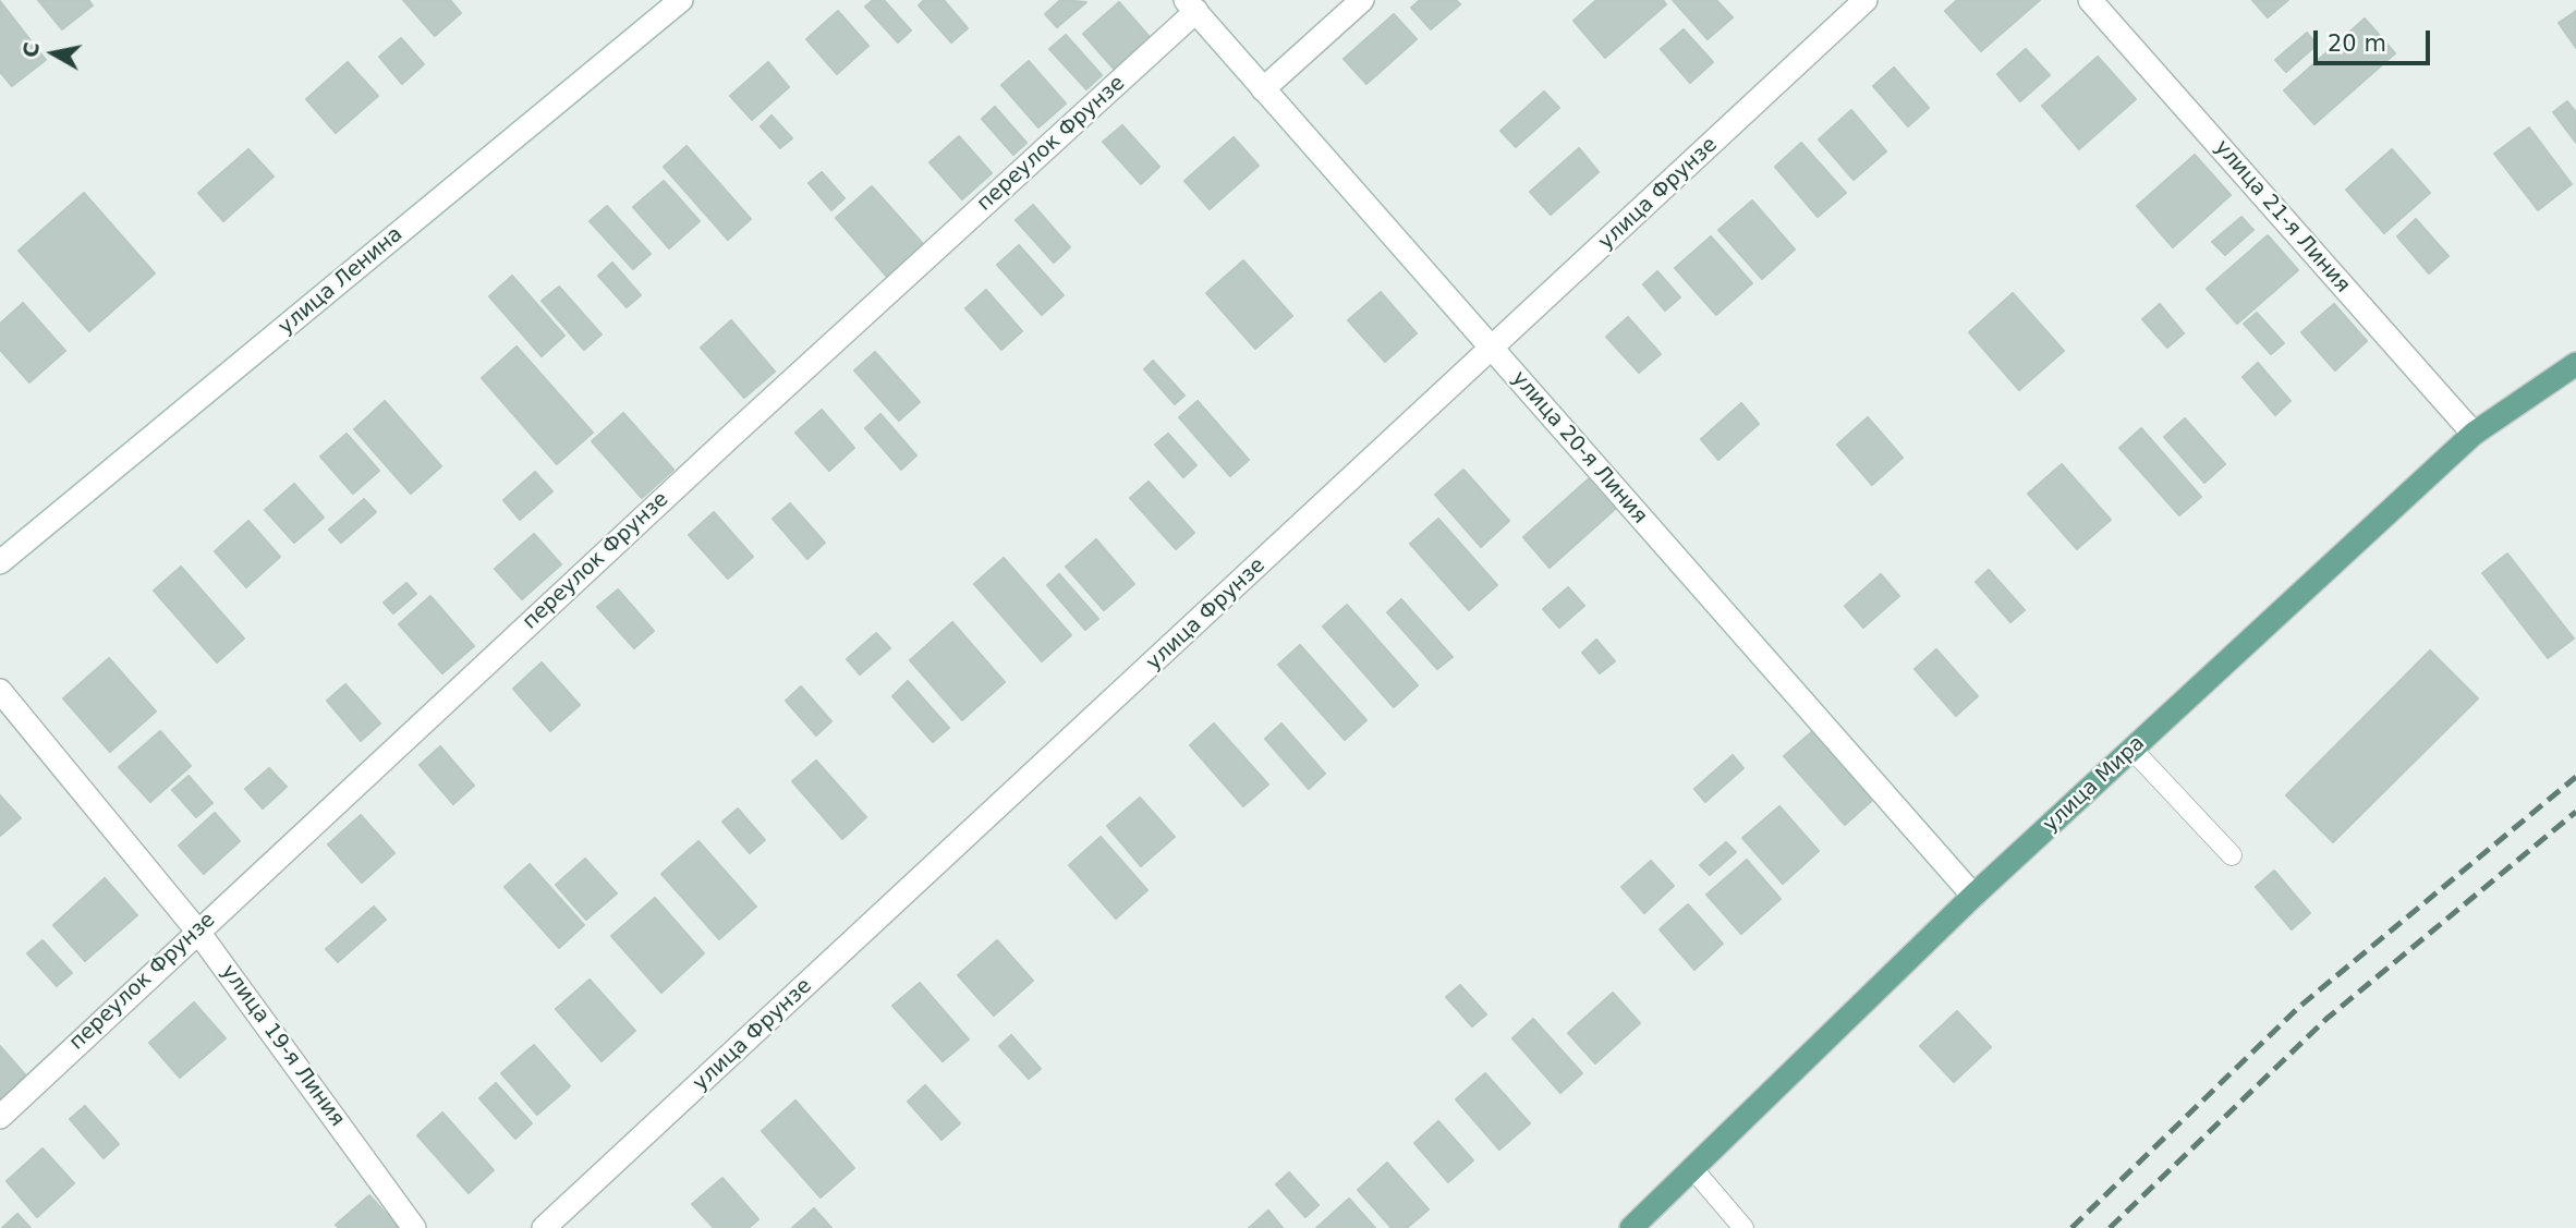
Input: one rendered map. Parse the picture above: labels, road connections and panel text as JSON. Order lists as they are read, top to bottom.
{
  "streets": {
    "main road": ["улица Мира"],
    "street": [
      "переулок Фрунзе",
      "улица Фрунзе",
      "улица 21-я Линия",
      "улица Ленина",
      "улица 20-я Линия",
      "улица 19-я Линия"
    ]
  },
  "crossings": [
    ["переулок Фрунзе", "улица 20-я Линия"],
    ["переулок Фрунзе", "улица 19-я Линия"],
    ["улица Фрунзе", "улица 20-я Линия"],
    ["улица 21-я Линия", "улица Мира"],
    ["улица 20-я Линия", "улица Мира"]
  ],
  "scale_bar": "20 m",
  "north": "left"
}
